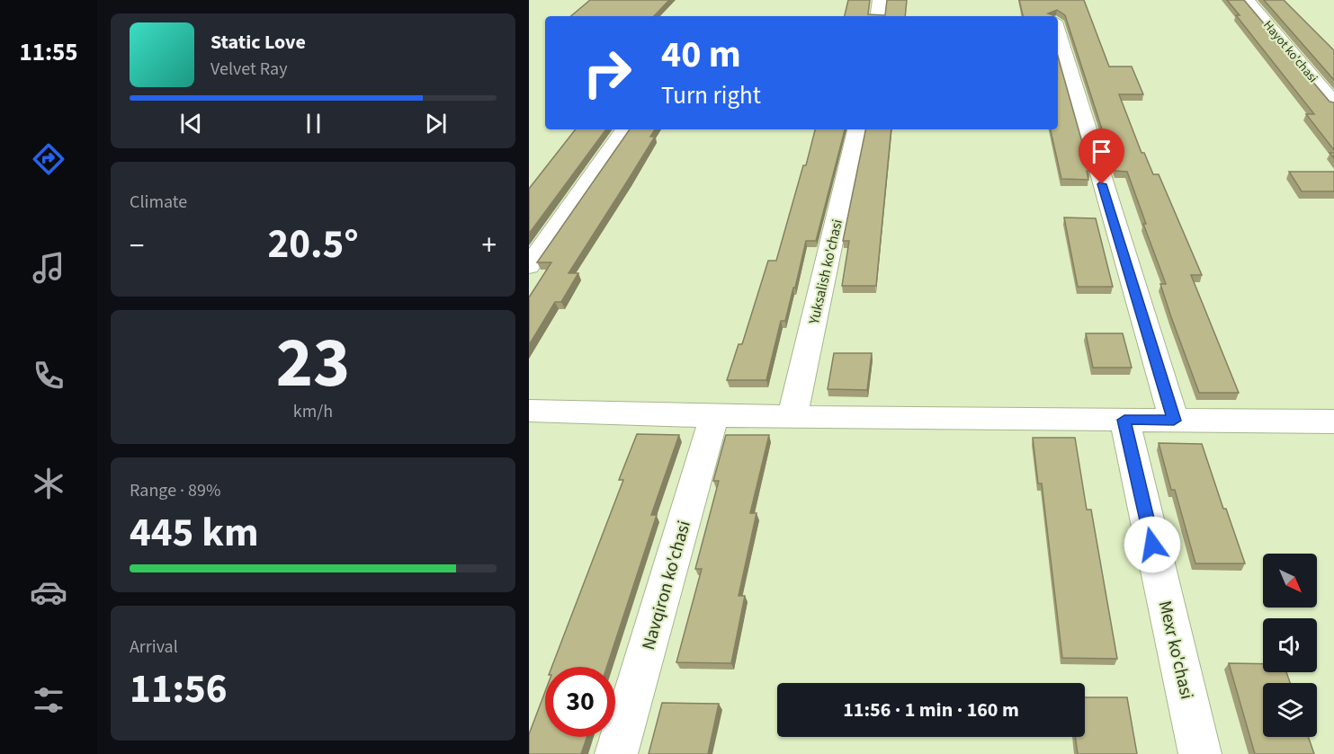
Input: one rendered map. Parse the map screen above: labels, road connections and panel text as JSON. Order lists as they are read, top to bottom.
{
  "streets": {
    "street": [
      "Hayot ko'chasi",
      "Yuksalish ko'chasi",
      "Navqiron ko'chasi",
      "Mexr ko'chasi"
    ]
  },
  "north": "bottom right",
  "page": {
    "tabs": "11:55",
    "turn": ["40 m", "Turn right"],
    "song": ["Static Love", "Velvet Ray"],
    "tile": [
      "Climate",
      ["23", "km/h"],
      ["Range · 89%", "445 km"],
      ["Arrival", "11:56"]
    ],
    "heat": ["−", "20.5°", "+"],
    "limit": "30",
    "trip": "11:56 · 1 min · 160 m"
  }
}
